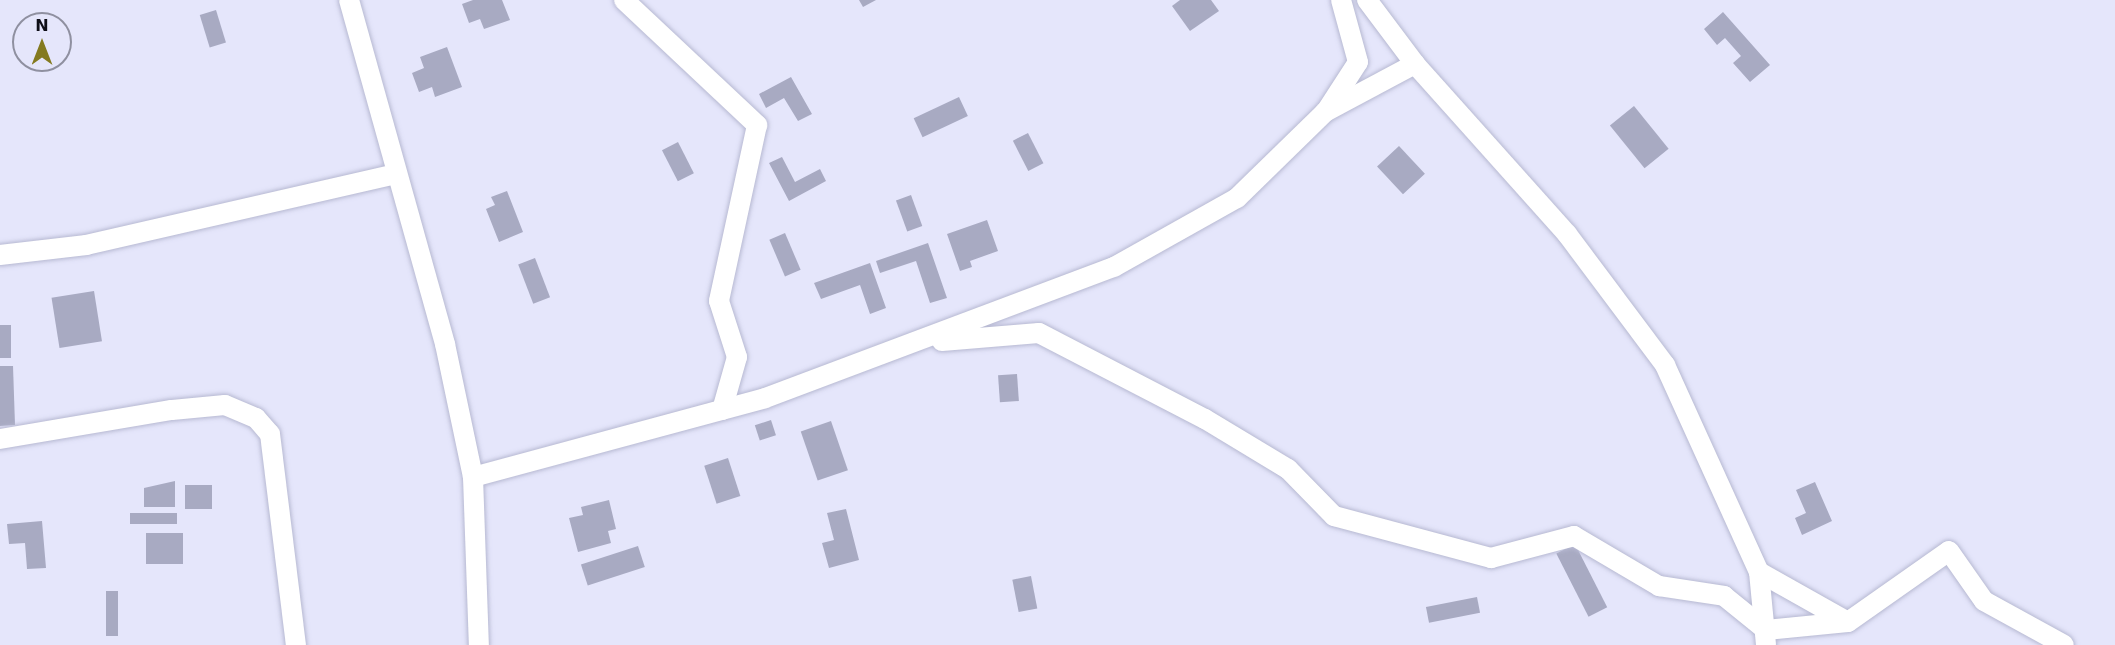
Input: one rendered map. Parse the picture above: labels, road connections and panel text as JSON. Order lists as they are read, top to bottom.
{
  "north": "top"
}
